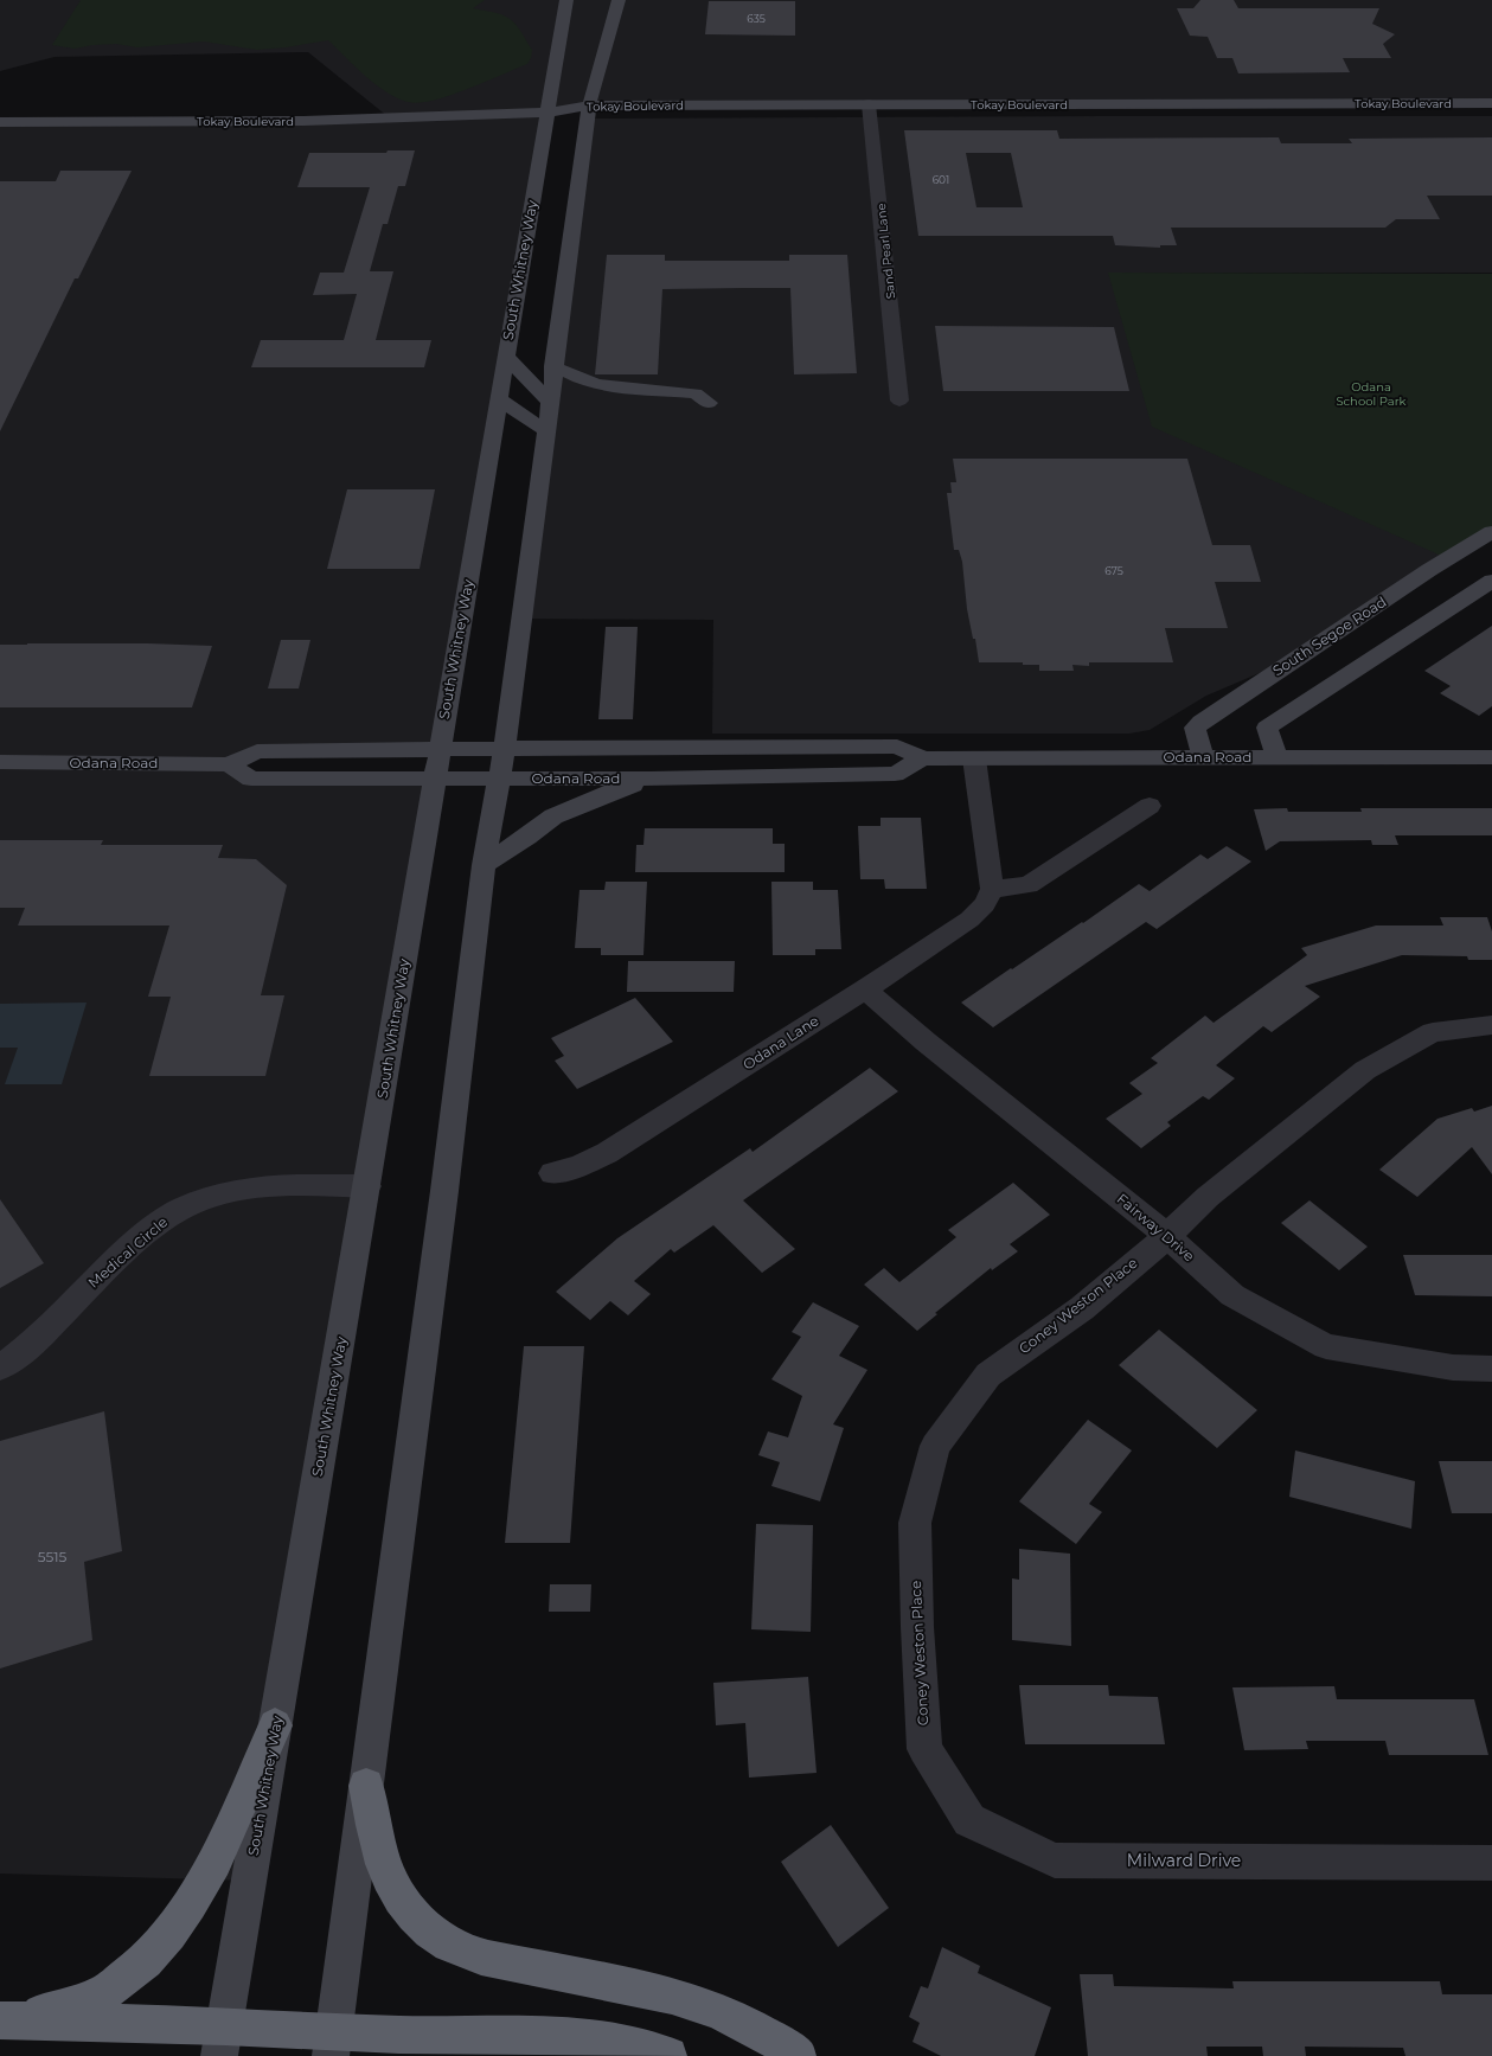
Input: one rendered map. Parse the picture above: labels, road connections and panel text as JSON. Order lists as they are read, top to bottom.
{
  "streets": {
    "main road": [
      "Tokay Boulevard",
      "South Whitney Way",
      "South Segoe Road",
      "Odana Road"
    ],
    "street": [
      "Sand Pearl Lane",
      "Odana Lane",
      "Fairway Drive",
      "Medical Circle",
      "Coney Weston Place",
      "Milward Drive"
    ]
  },
  "crossings": [
    ["Tokay Boulevard", "Sand Pearl Lane"],
    ["Tokay Boulevard", "South Whitney Way"],
    ["South Whitney Way", "Odana Road"],
    ["South Whitney Way", "Medical Circle"],
    ["South Segoe Road", "Odana Road"],
    ["Odana Lane", "Fairway Drive"],
    ["Fairway Drive", "Coney Weston Place"],
    ["Coney Weston Place", "Milward Drive"]
  ],
  "parks": ["Odana School Park"],
  "house_numbers": [
    "635",
    "601",
    "675",
    "5515"
  ]
}
